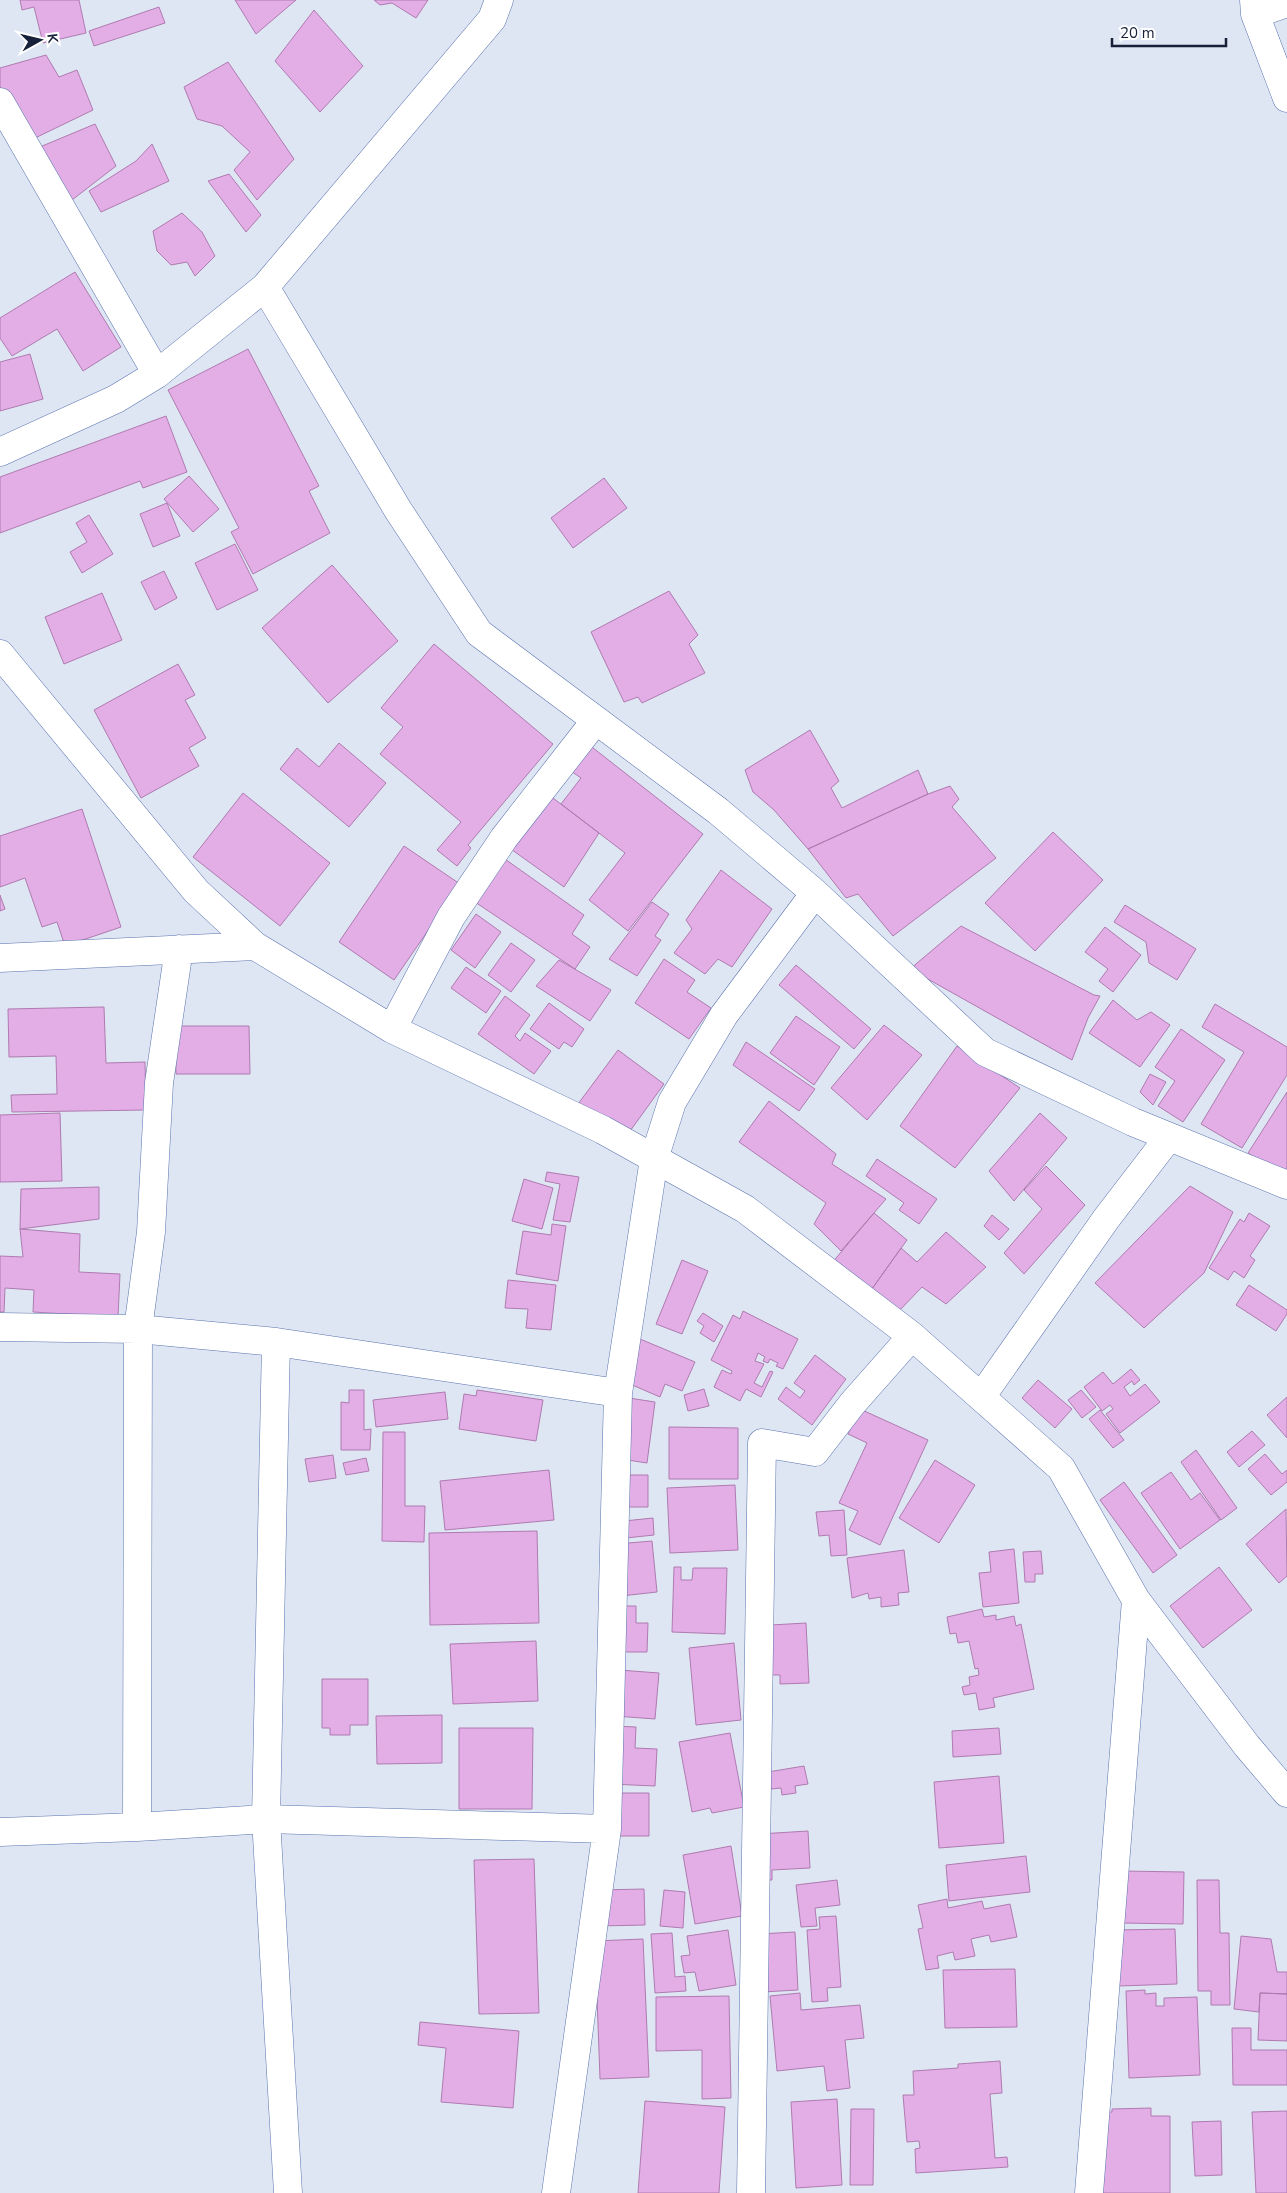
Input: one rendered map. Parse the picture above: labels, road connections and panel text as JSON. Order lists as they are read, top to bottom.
{
  "scale_bar": "20 m",
  "north": "right"
}
